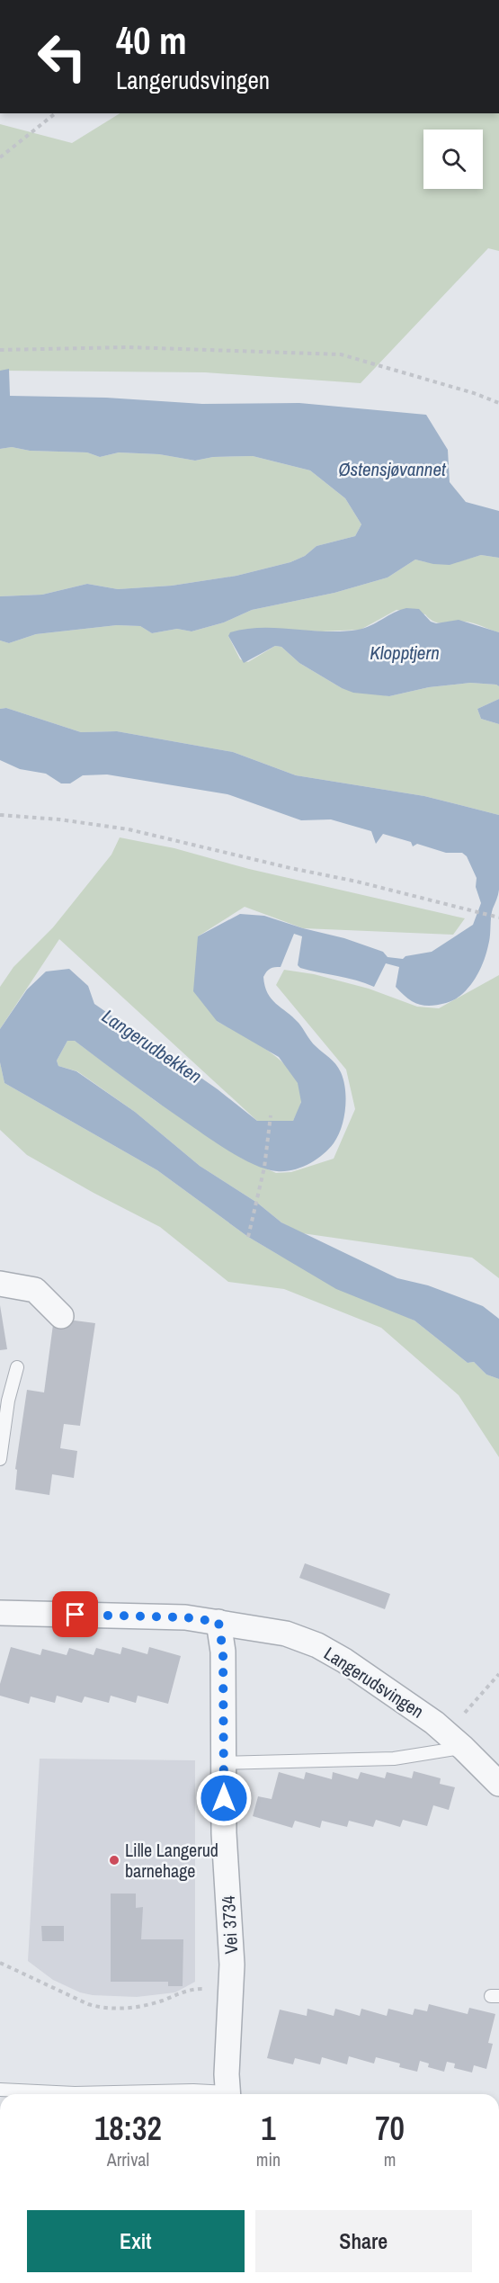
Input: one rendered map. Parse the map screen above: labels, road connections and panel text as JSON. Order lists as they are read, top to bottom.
{
  "streets": {
    "street": ["Langerudsvingen", "Vei 3734"]
  },
  "crossings": [
    ["Langerudsvingen", "Vei 3734"]
  ],
  "water": ["Østensjøvannet", "Klopptjern", "Langerudbekken"],
  "places": ["Lille Langerud barnehage"],
  "page": {
    "turn": ["40 m", "Langerudsvingen"],
    "eta": [
      "18:32",
      "Arrival",
      "1",
      "min",
      "70",
      "m"
    ],
    "buttons": ["Exit", "Share"]
  }
}
